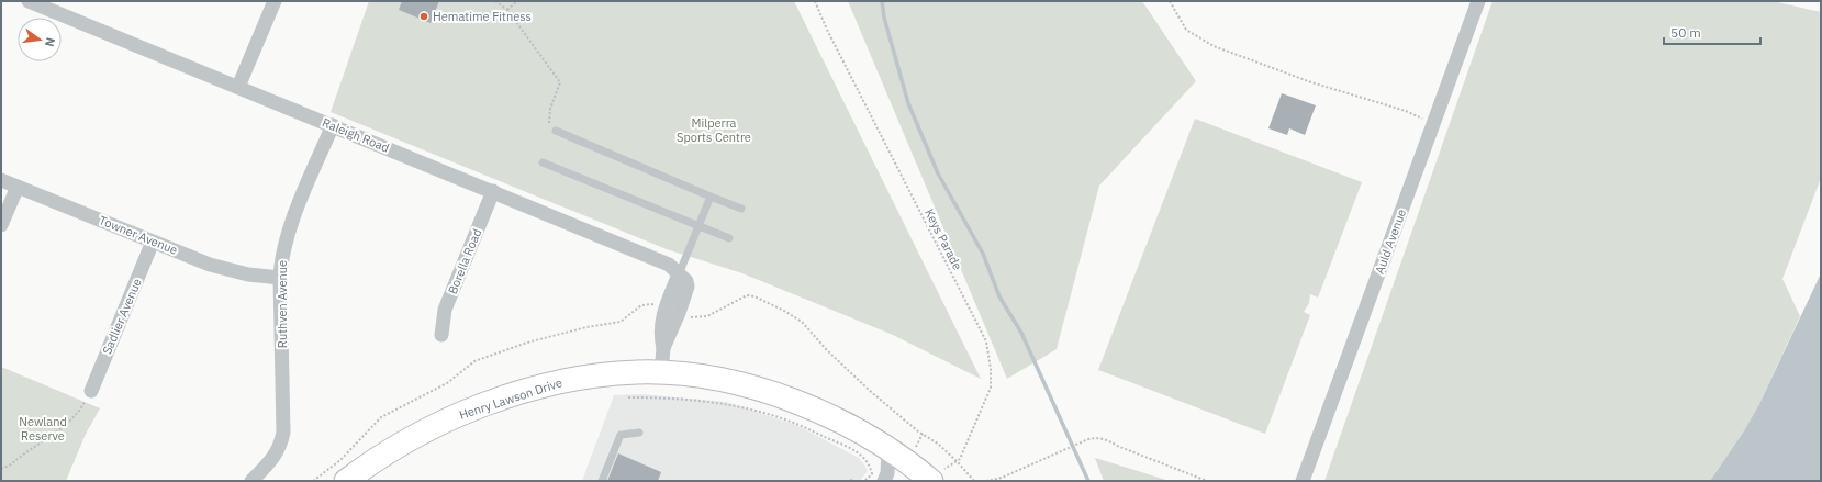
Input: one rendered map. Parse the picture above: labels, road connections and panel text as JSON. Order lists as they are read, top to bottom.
{
  "streets": {
    "main road": ["Henry Lawson Drive"],
    "street": [
      "Raleigh Road",
      "Towner Avenue",
      "Auld Avenue",
      "Borella Road",
      "Ruthven Avenue",
      "Sadlier Avenue"
    ],
    "path": ["Keys Parade"]
  },
  "crossings": [
    ["Raleigh Road", "Borella Road"],
    ["Raleigh Road", "Ruthven Avenue"],
    ["Raleigh Road", "Henry Lawson Drive"],
    ["Towner Avenue", "Ruthven Avenue"],
    ["Towner Avenue", "Sadlier Avenue"]
  ],
  "parks": ["Milperra Sports Centre", "Newland Reserve"],
  "places": ["Hematime Fitness"],
  "scale_bar": "50 m",
  "north": "right"
}
